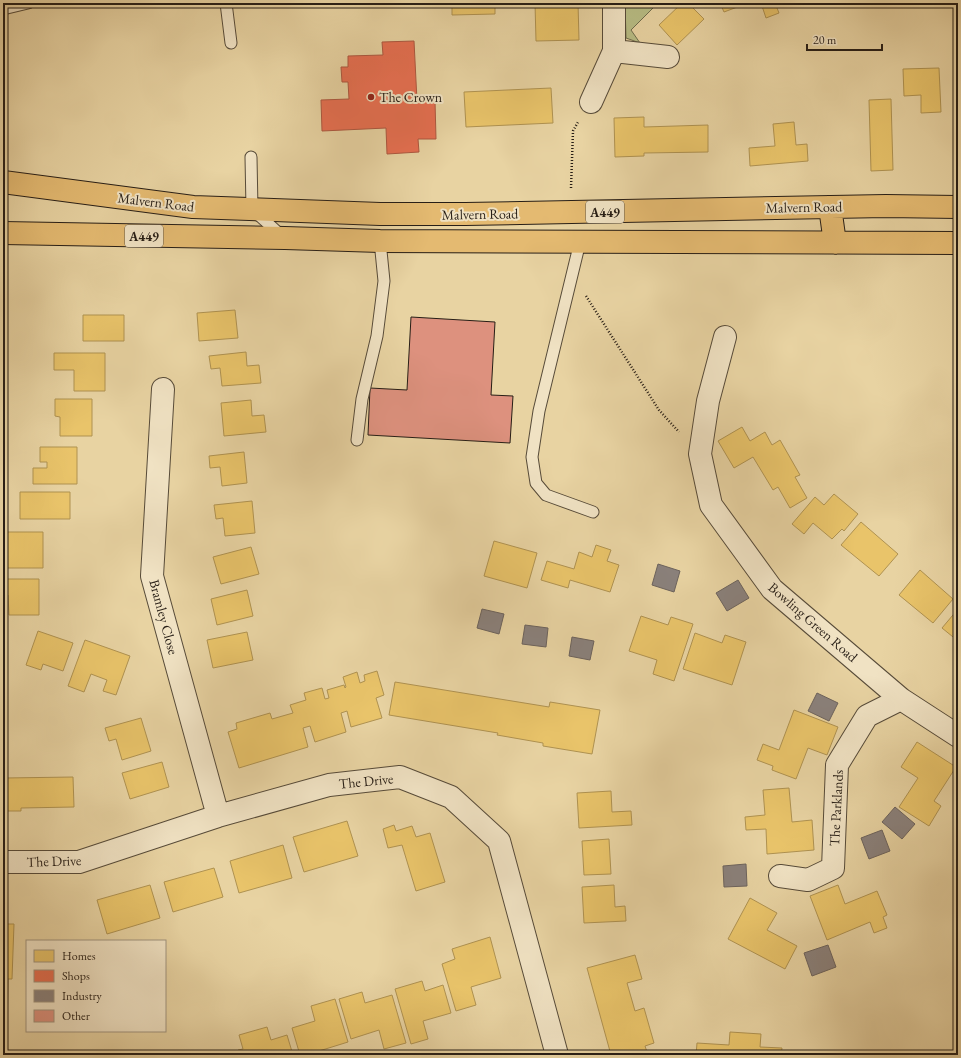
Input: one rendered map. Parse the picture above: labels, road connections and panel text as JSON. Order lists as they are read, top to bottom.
{
  "streets": {
    "highway": ["Malvern Road", "A449"],
    "street": [
      "Bramley Close",
      "Bowling Green Road",
      "The Drive",
      "The Parklands"
    ]
  },
  "crossings": [
    ["Bramley Close", "The Drive"],
    ["Bowling Green Road", "The Parklands"]
  ],
  "places": ["The Crown"],
  "legend": [
    "Homes",
    "Shops",
    "Industry",
    "Other"
  ],
  "scale_bar": "20 m"
}
